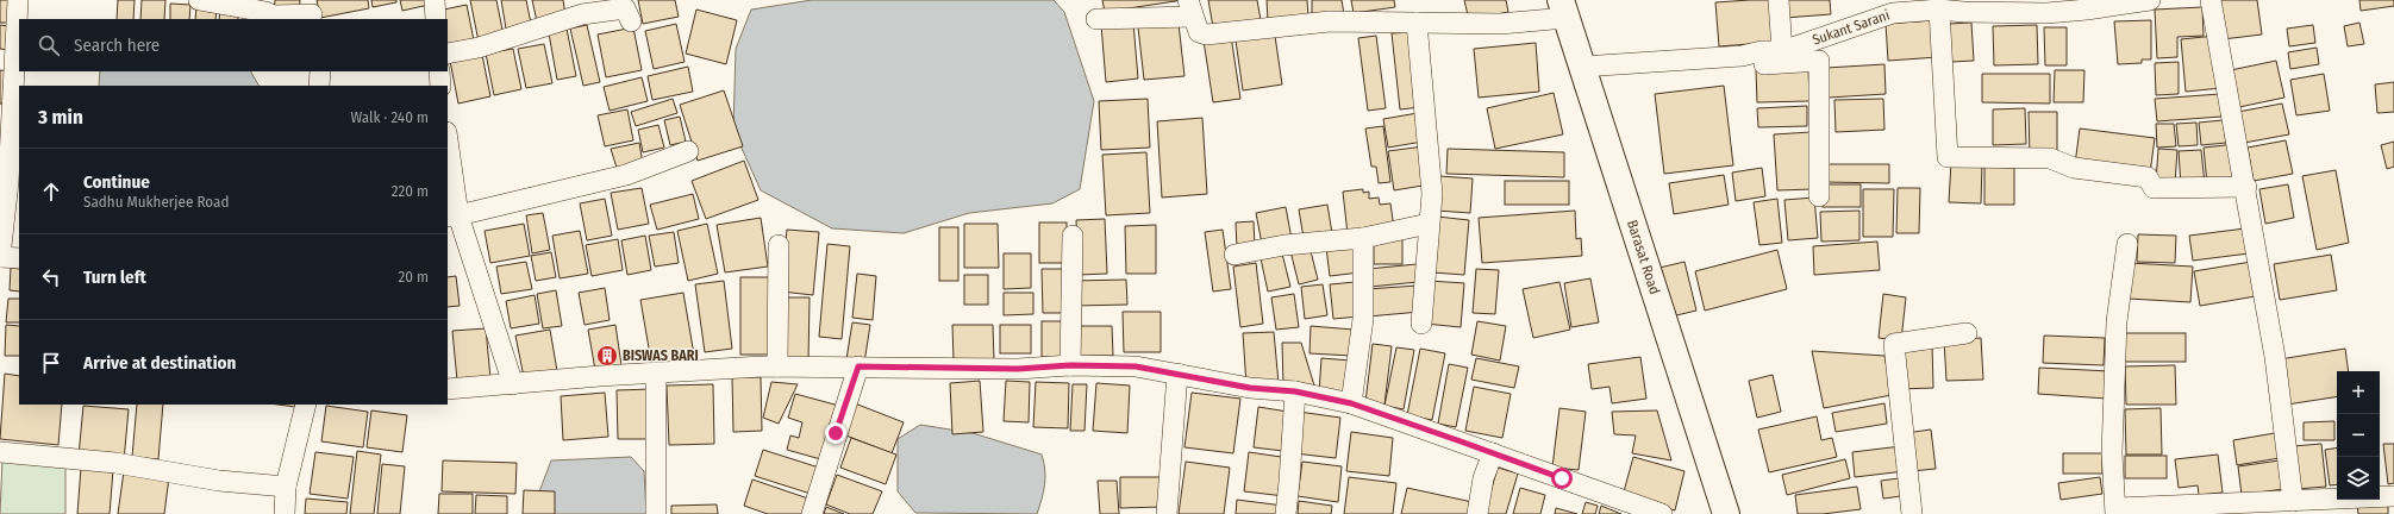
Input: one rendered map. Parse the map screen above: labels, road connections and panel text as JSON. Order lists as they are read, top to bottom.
{
  "streets": {
    "main road": ["Barasat Road"],
    "street": ["Sukant Sarani"]
  },
  "crossings": [
    ["Sukant Sarani", "Barasat Road"]
  ],
  "places": {
    "building": ["BISWAS BARI"]
  },
  "page": {
    "search": "Search here",
    "heading": ["3 min", "Walk · 240 m"],
    "list": [
      ["Continue", "Sadhu Mukherjee Road", "220 m"],
      ["Turn left", "20 m"],
      "Arrive at destination"
    ],
    "map_buttons": ["+", "−"]
  }
}
